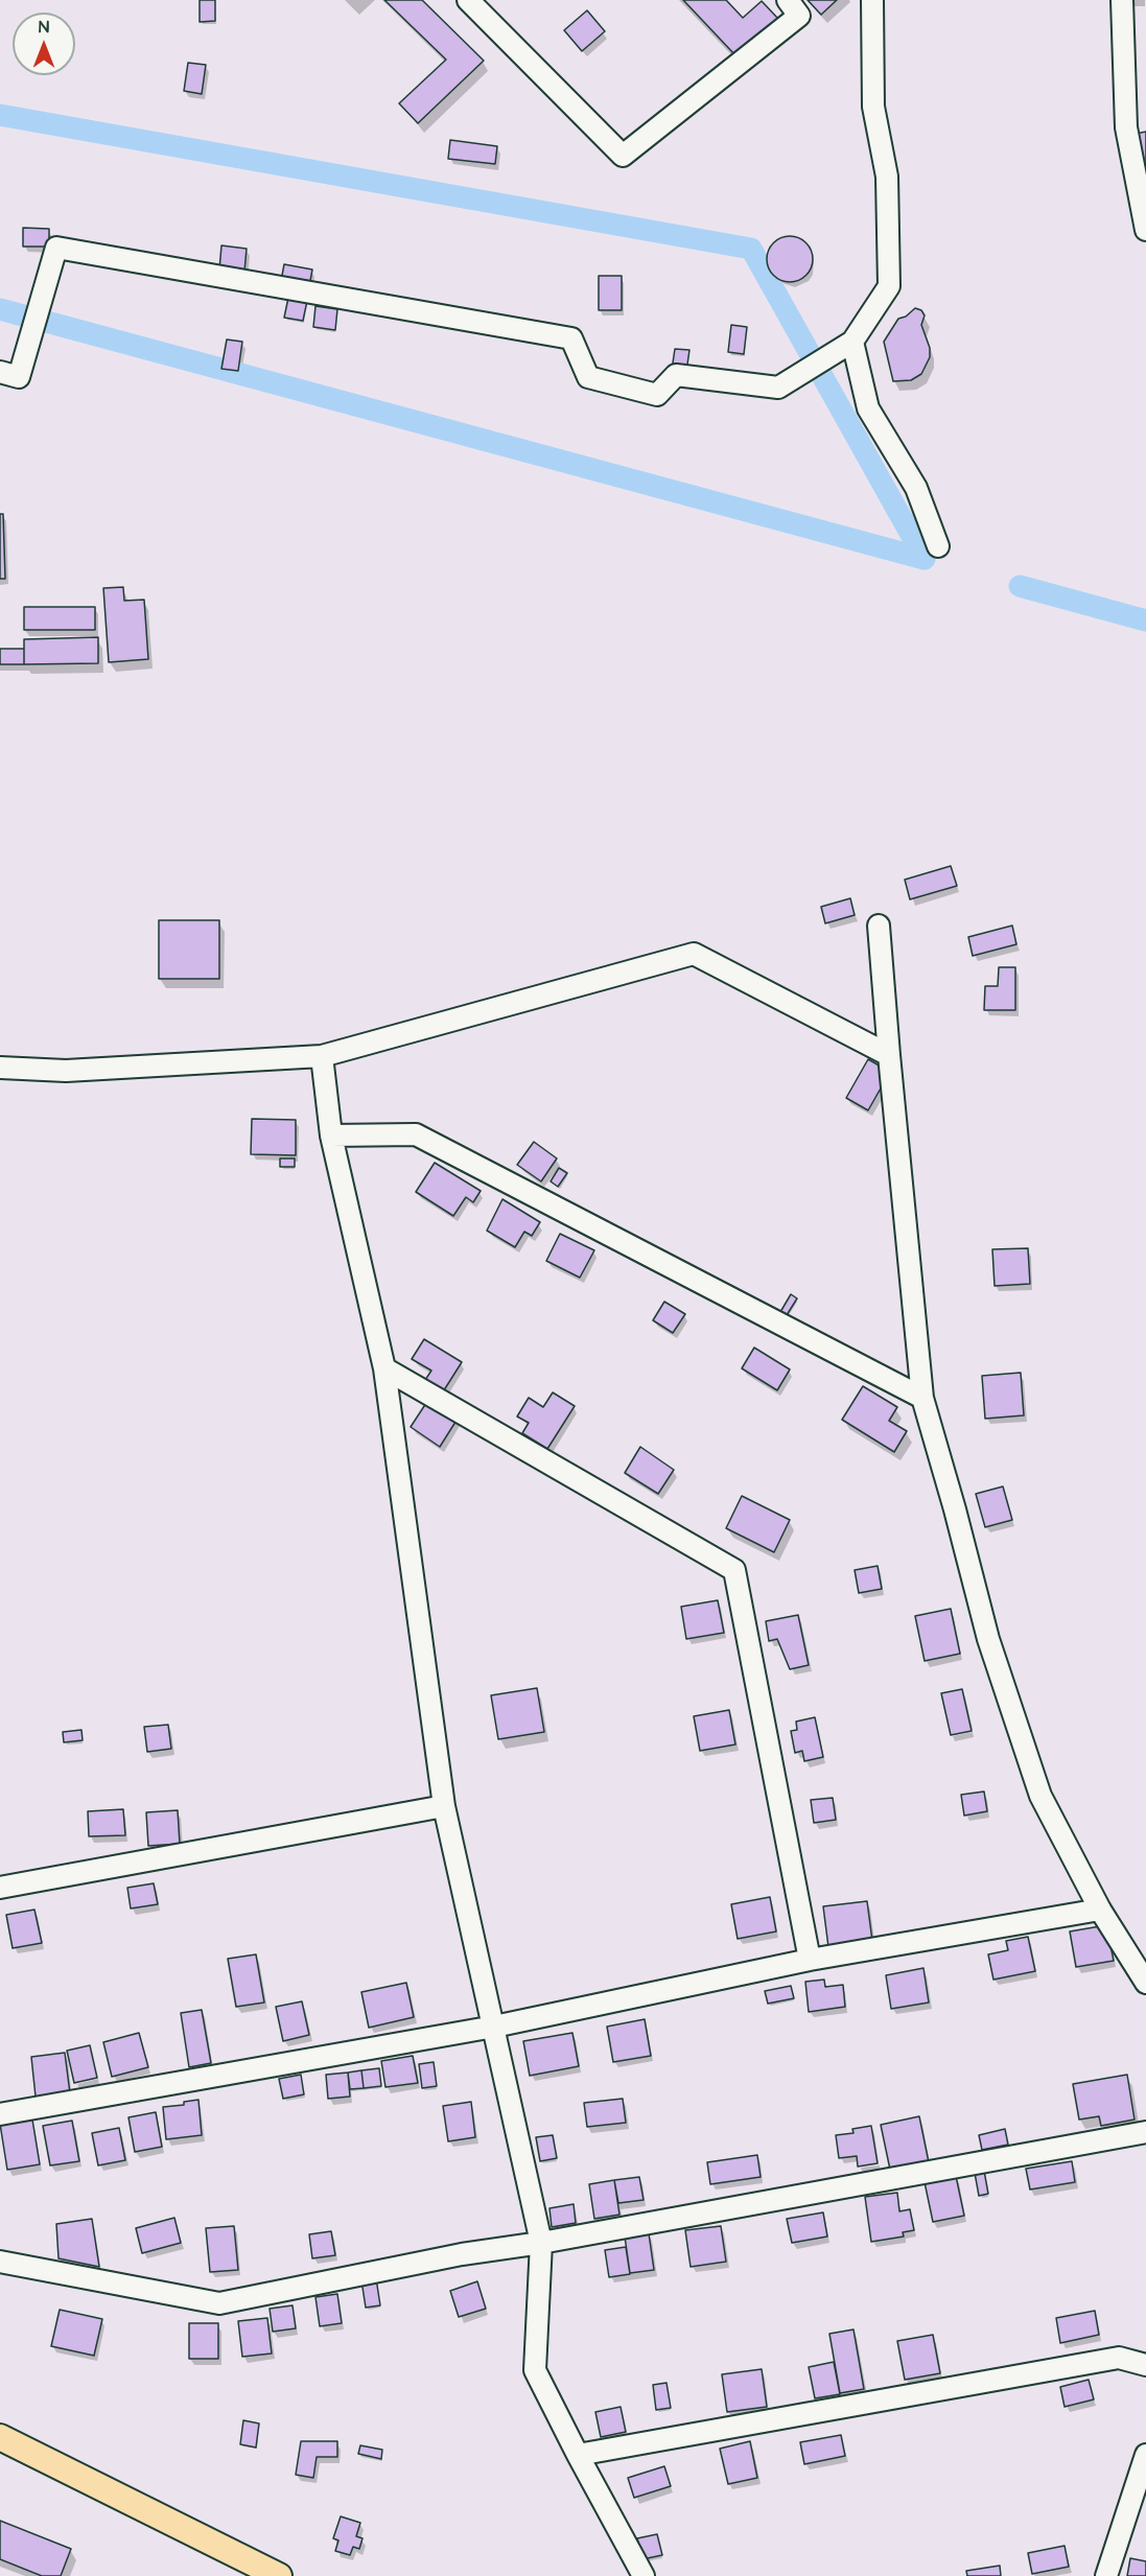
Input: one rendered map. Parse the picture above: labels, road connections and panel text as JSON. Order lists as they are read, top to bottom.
{
  "north": "top"
}
